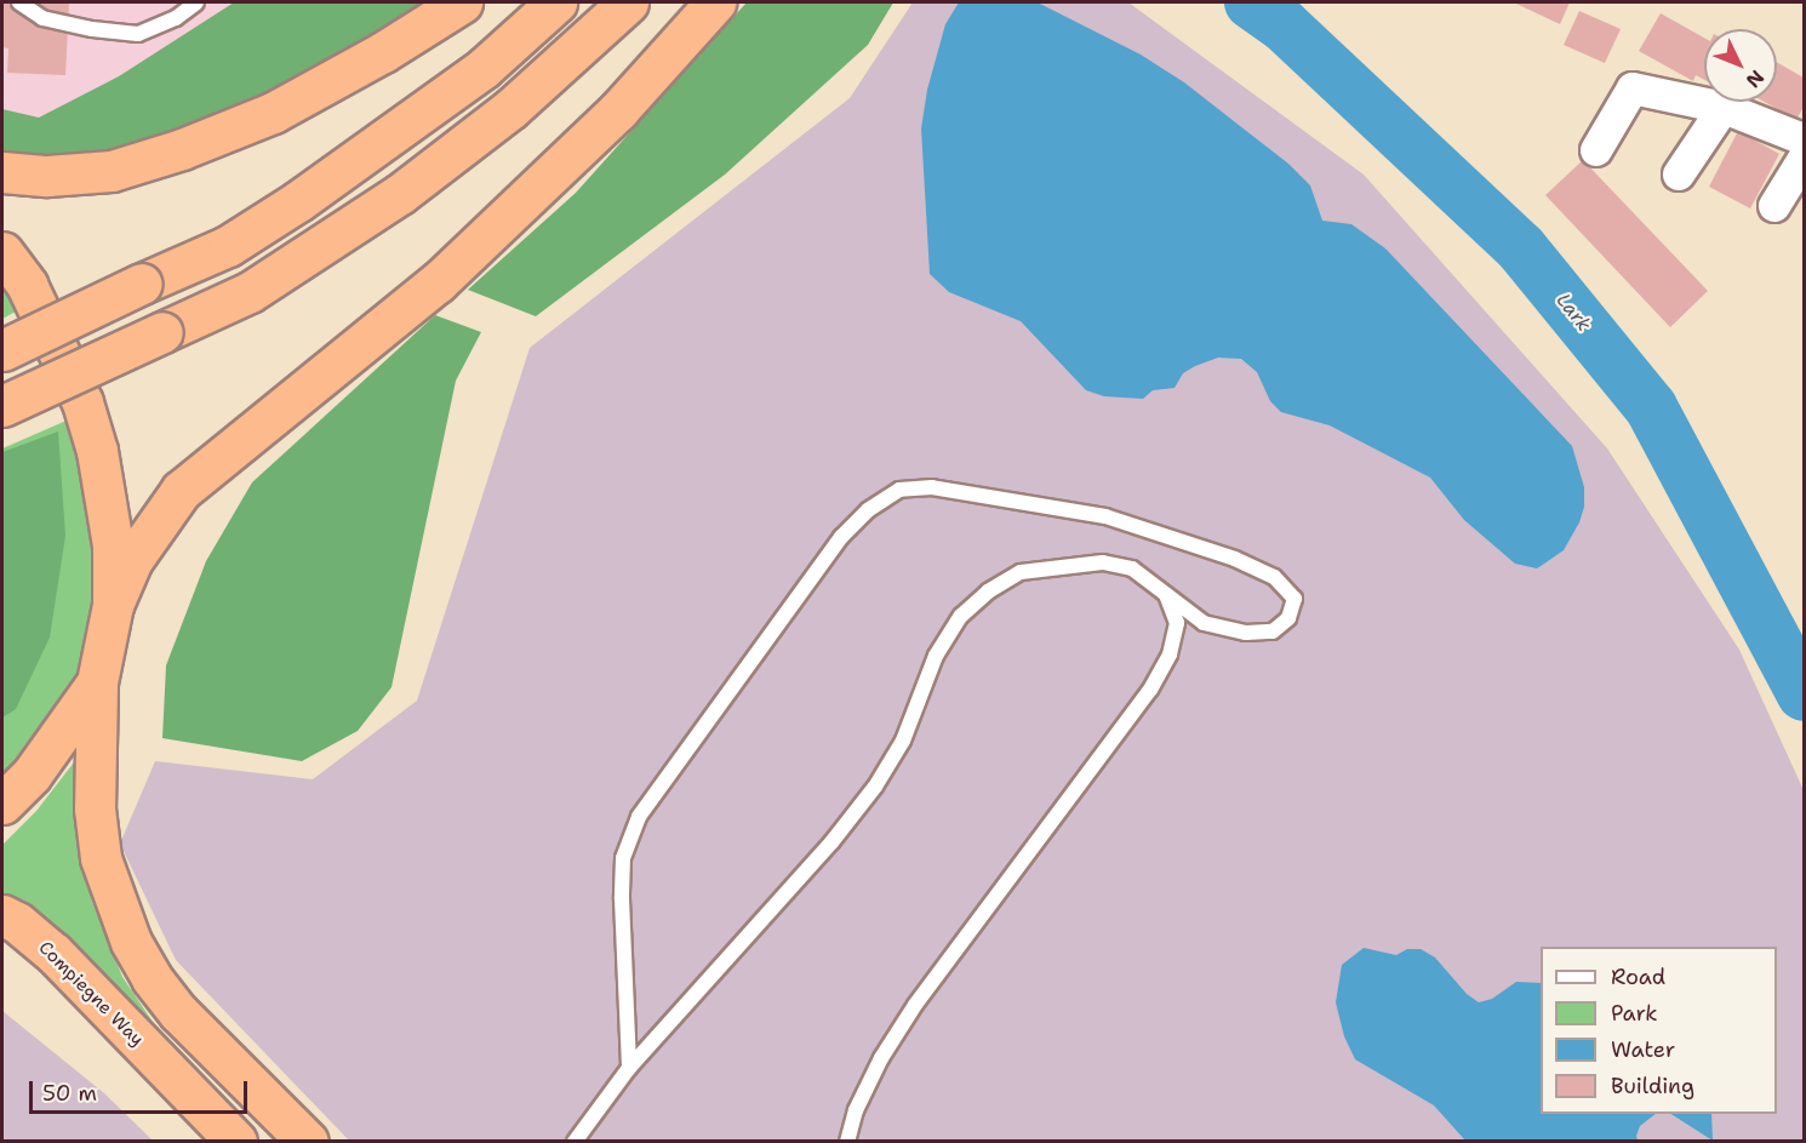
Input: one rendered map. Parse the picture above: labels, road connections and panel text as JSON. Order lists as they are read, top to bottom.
{
  "streets": {
    "highway": ["Compiegne Way"]
  },
  "water": ["Lark"],
  "legend": [
    "Road",
    "Park",
    "Water",
    "Building"
  ],
  "scale_bar": "50 m",
  "north": "bottom right"
}
